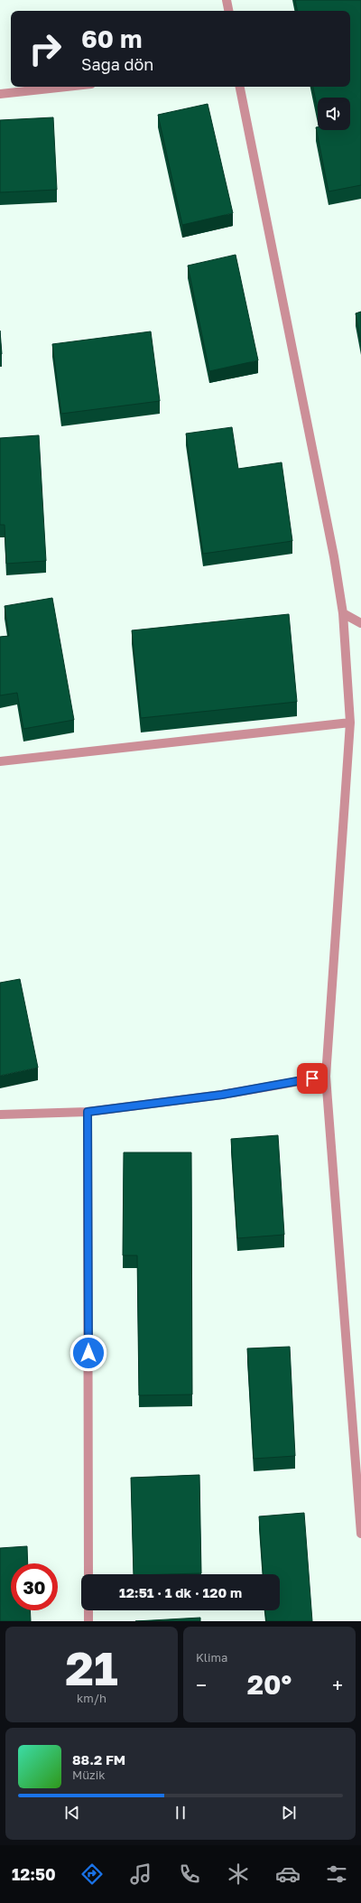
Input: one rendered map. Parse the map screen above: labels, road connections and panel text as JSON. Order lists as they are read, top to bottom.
{
  "page": {
    "turn": ["60 m", "Sağa dön"],
    "limit": "30",
    "trip": "12:51 · 1 dk · 120 m",
    "tile": [
      ["21", "km/h"],
      "Klima"
    ],
    "heat": ["−", "20°", "+"],
    "song": ["88.2 FM", "Müzik"],
    "tabs": "12:50"
  }
}
